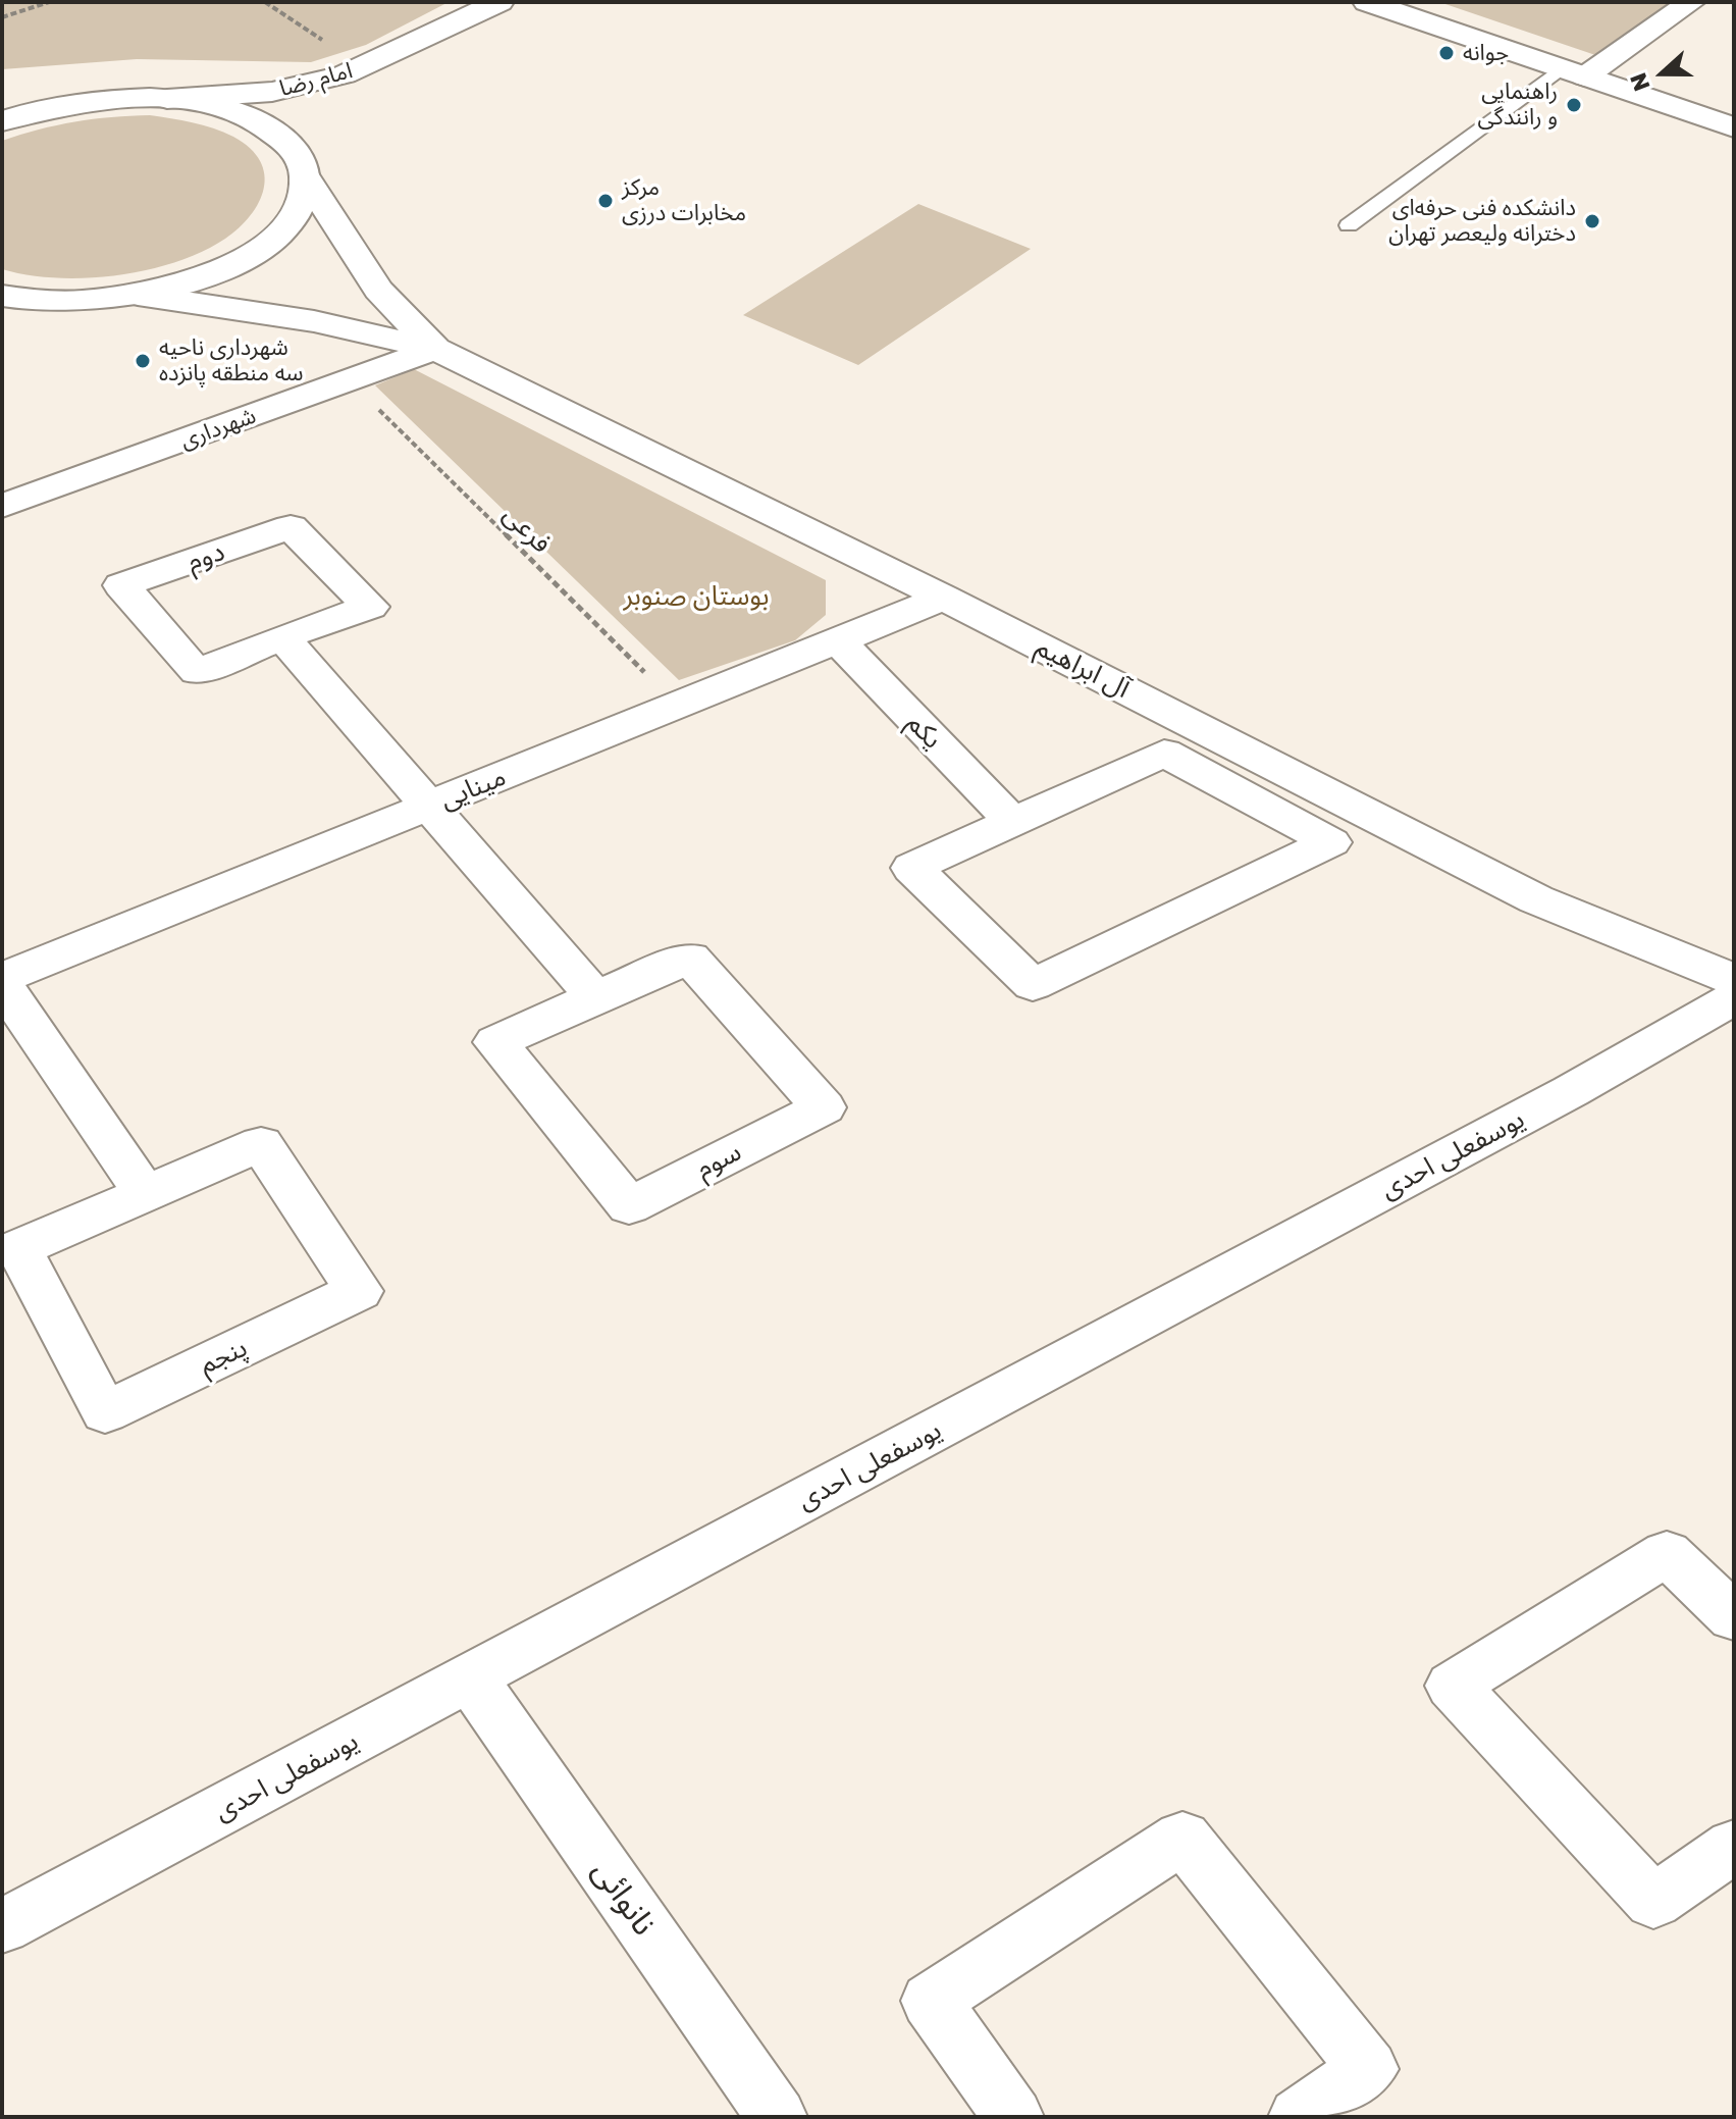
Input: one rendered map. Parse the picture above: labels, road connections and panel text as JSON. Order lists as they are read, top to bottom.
{
  "streets": {
    "street": [
      "امام رضا",
      "شهرداری",
      "دوم",
      "آل ابراهیم",
      "یکم",
      "مینایی",
      "یوسفعلی احدی",
      "سوم",
      "پنجم",
      "نانوائی"
    ],
    "path": ["فرعی"]
  },
  "crossings": [
    ["شهرداری", "فرعی"],
    ["شهرداری", "آل ابراهیم"],
    ["فرعی", "مینایی"],
    ["آل ابراهیم", "مینایی"],
    ["یکم", "مینایی"],
    ["یوسفعلی احدی", "نانوائی"]
  ],
  "parks": ["بوستان صنوبر"],
  "places": [
    "جوانه",
    "راهنمایی و رانندگی",
    "مرکز مخابرات درزی",
    "دانشکده فنی حرفه‌ای دخترانه ولیعصر تهران",
    "شهرداری ناحیه سه منطقه پانزده"
  ],
  "north": "left"
}
